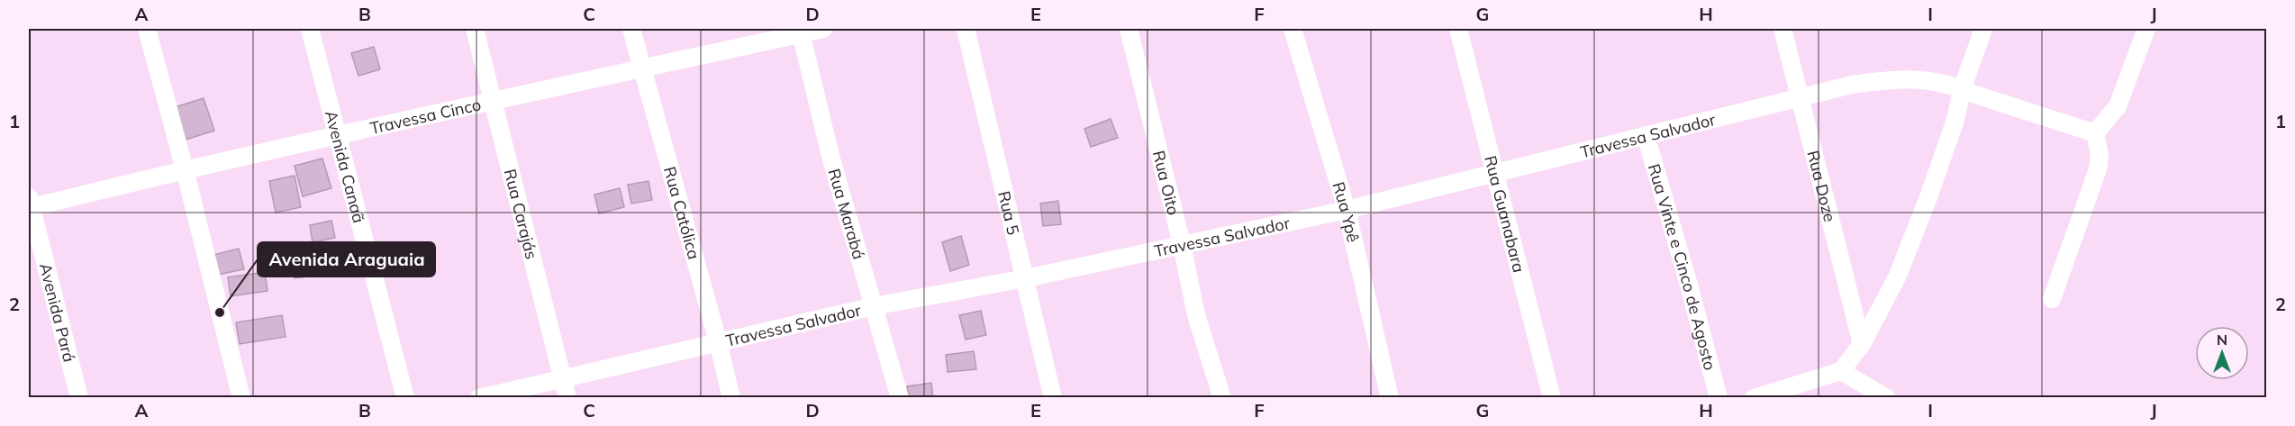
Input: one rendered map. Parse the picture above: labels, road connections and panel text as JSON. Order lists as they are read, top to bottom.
{
  "streets": {
    "street": [
      "Travessa Cinco",
      "Travessa Salvador",
      "Avenida Canaã",
      "Rua Oito",
      "Rua Doze",
      "Rua Ypê",
      "Rua Carajás",
      "Rua Católica",
      "Rua 5",
      "Rua Guanabara",
      "Rua Marabá",
      "Rua Vinte e Cinco de Agosto",
      "Avenida Pará"
    ]
  },
  "crossings": [
    ["Travessa Cinco", "Avenida Canaã"],
    ["Travessa Cinco", "Rua Carajás"],
    ["Travessa Cinco", "Rua Católica"],
    ["Travessa Cinco", "Rua Marabá"],
    ["Travessa Cinco", "Avenida Pará"],
    ["Travessa Salvador", "Rua Oito"],
    ["Travessa Salvador", "Rua Doze"],
    ["Travessa Salvador", "Rua Ypê"],
    ["Travessa Salvador", "Rua Carajás"],
    ["Travessa Salvador", "Rua Católica"],
    ["Travessa Salvador", "Rua 5"],
    ["Travessa Salvador", "Rua Guanabara"],
    ["Travessa Salvador", "Rua Marabá"],
    ["Travessa Salvador", "Rua Vinte e Cinco de Agosto"]
  ],
  "places": ["Avenida Araguaia"],
  "north": "top",
  "grid": {
    "columns": [
      "A",
      "B",
      "C",
      "D",
      "E",
      "F",
      "G",
      "H",
      "I",
      "J"
    ],
    "rows": ["1", "2"]
  }
}
